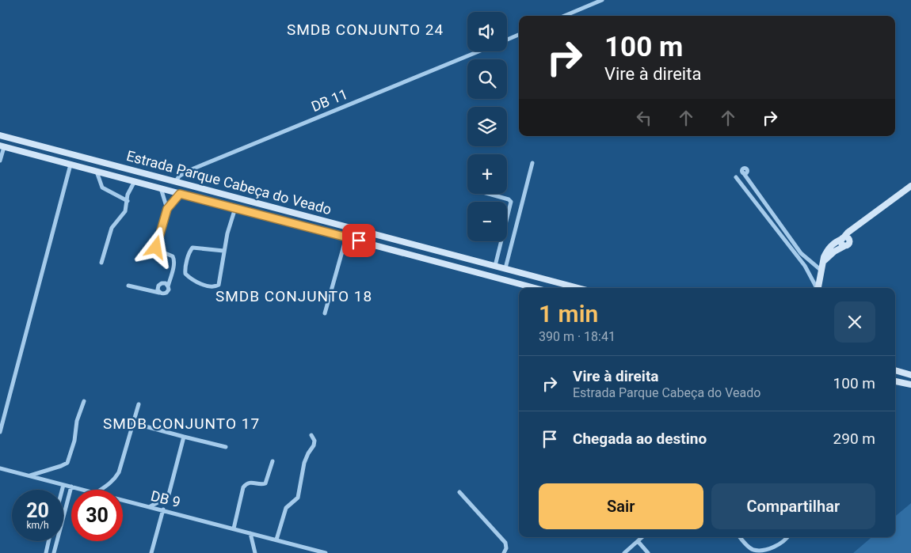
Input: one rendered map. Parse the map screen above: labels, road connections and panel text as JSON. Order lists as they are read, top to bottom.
{
  "streets": {
    "main road": ["Estrada Parque Cabeça do Veado"],
    "street": ["DB 11", "DB 9"]
  },
  "crossings": [
    ["DB 11", "Estrada Parque Cabeça do Veado"]
  ],
  "districts": ["SMDB CONJUNTO 24", "SMDB CONJUNTO 18", "SMDB CONJUNTO 17"],
  "page": {
    "map_buttons": ["+", "−"],
    "turn": ["100 m", "Vire à direita"],
    "heading": ["1 min", "390 m · 18:41"],
    "list": [
      {
        "name": "Vire à direita",
        "note": "Estrada Parque Cabeça do Veado",
        "value": "100 m"
      },
      {
        "name": "Chegada ao destino",
        "value": "290 m"
      }
    ],
    "buttons": ["Sair", "Compartilhar"],
    "speed": "20 km/h",
    "limit": "30"
  }
}
